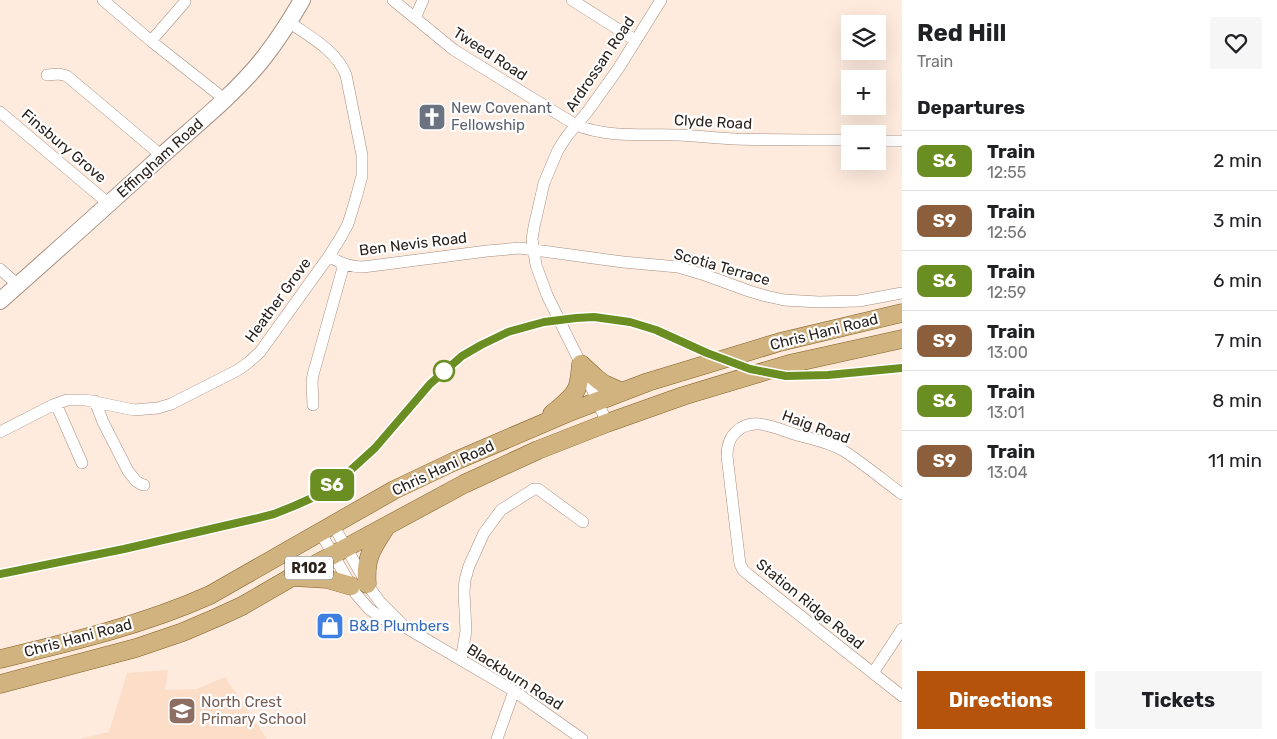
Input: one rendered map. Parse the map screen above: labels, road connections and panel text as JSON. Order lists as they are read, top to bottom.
{
  "streets": {
    "main road": ["Chris Hani Road", "R102"],
    "street": [
      "Tweed Road",
      "Ardrossan Road",
      "Clyde Road",
      "Finsbury Grove",
      "Effingham Road",
      "Ben Nevis Road",
      "Scotia Terrace",
      "Heather Grove",
      "Haig Road",
      "Station Ridge Road",
      "Blackburn Road"
    ]
  },
  "crossings": [
    ["Tweed Road", "Ardrossan Road"],
    ["Tweed Road", "Clyde Road"],
    ["Ardrossan Road", "Clyde Road"],
    ["Ardrossan Road", "Ben Nevis Road"],
    ["Ardrossan Road", "Scotia Terrace"],
    ["Ardrossan Road", "Chris Hani Road"],
    ["Finsbury Grove", "Effingham Road"],
    ["Effingham Road", "Ben Nevis Road"],
    ["Ben Nevis Road", "Scotia Terrace"],
    ["Ben Nevis Road", "Heather Grove"],
    ["Chris Hani Road", "Blackburn Road"],
    ["Haig Road", "Station Ridge Road"]
  ],
  "places": {
    "church": ["New Covenant Fellowship"],
    "shop": ["B&B Plumbers"],
    "school or university": ["North Crest Primary School"]
  },
  "page": {
    "on_map": "S6",
    "heading": [
      ["Red Hill", "Train"],
      "Departures"
    ],
    "map_buttons": ["+", "−"],
    "list": [
      {
        "mark": "S6",
        "name": "Train",
        "note": "12:55",
        "value": "2 min"
      },
      {
        "mark": "S9",
        "name": "Train",
        "note": "12:56",
        "value": "3 min"
      },
      {
        "mark": "S6",
        "name": "Train",
        "note": "12:59",
        "value": "6 min"
      },
      {
        "mark": "S9",
        "name": "Train",
        "note": "13:00",
        "value": "7 min"
      },
      {
        "mark": "S6",
        "name": "Train",
        "note": "13:01",
        "value": "8 min"
      },
      {
        "mark": "S9",
        "name": "Train",
        "note": "13:04",
        "value": "11 min"
      }
    ],
    "buttons": ["Directions", "Tickets"]
  }
}
